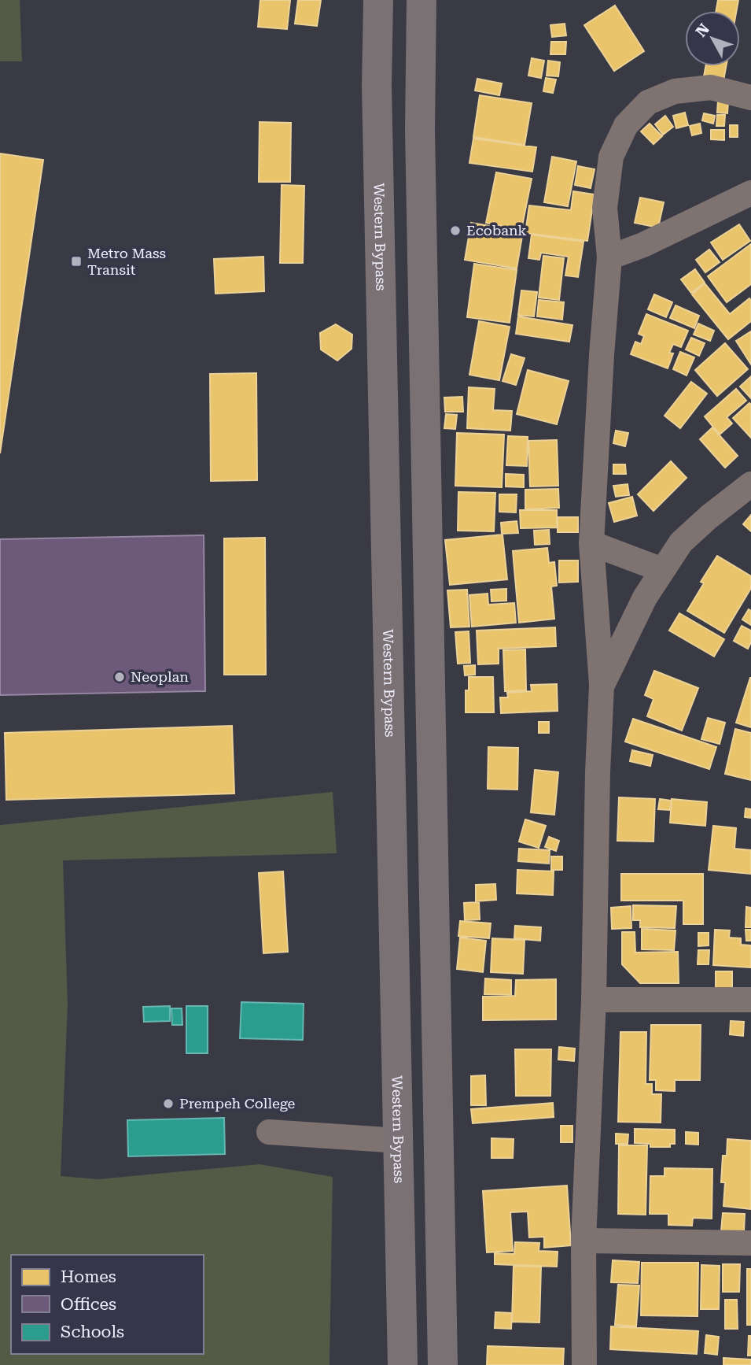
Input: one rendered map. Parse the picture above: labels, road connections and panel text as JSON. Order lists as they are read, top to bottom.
{
  "streets": {
    "highway": ["Western Bypass"]
  },
  "places": {
    "other": ["Ecobank", "Neoplan", "Prempeh College"],
    "transit": ["Metro Mass Transit"]
  },
  "legend": ["Homes", "Offices", "Schools"],
  "north": "top left"
}
